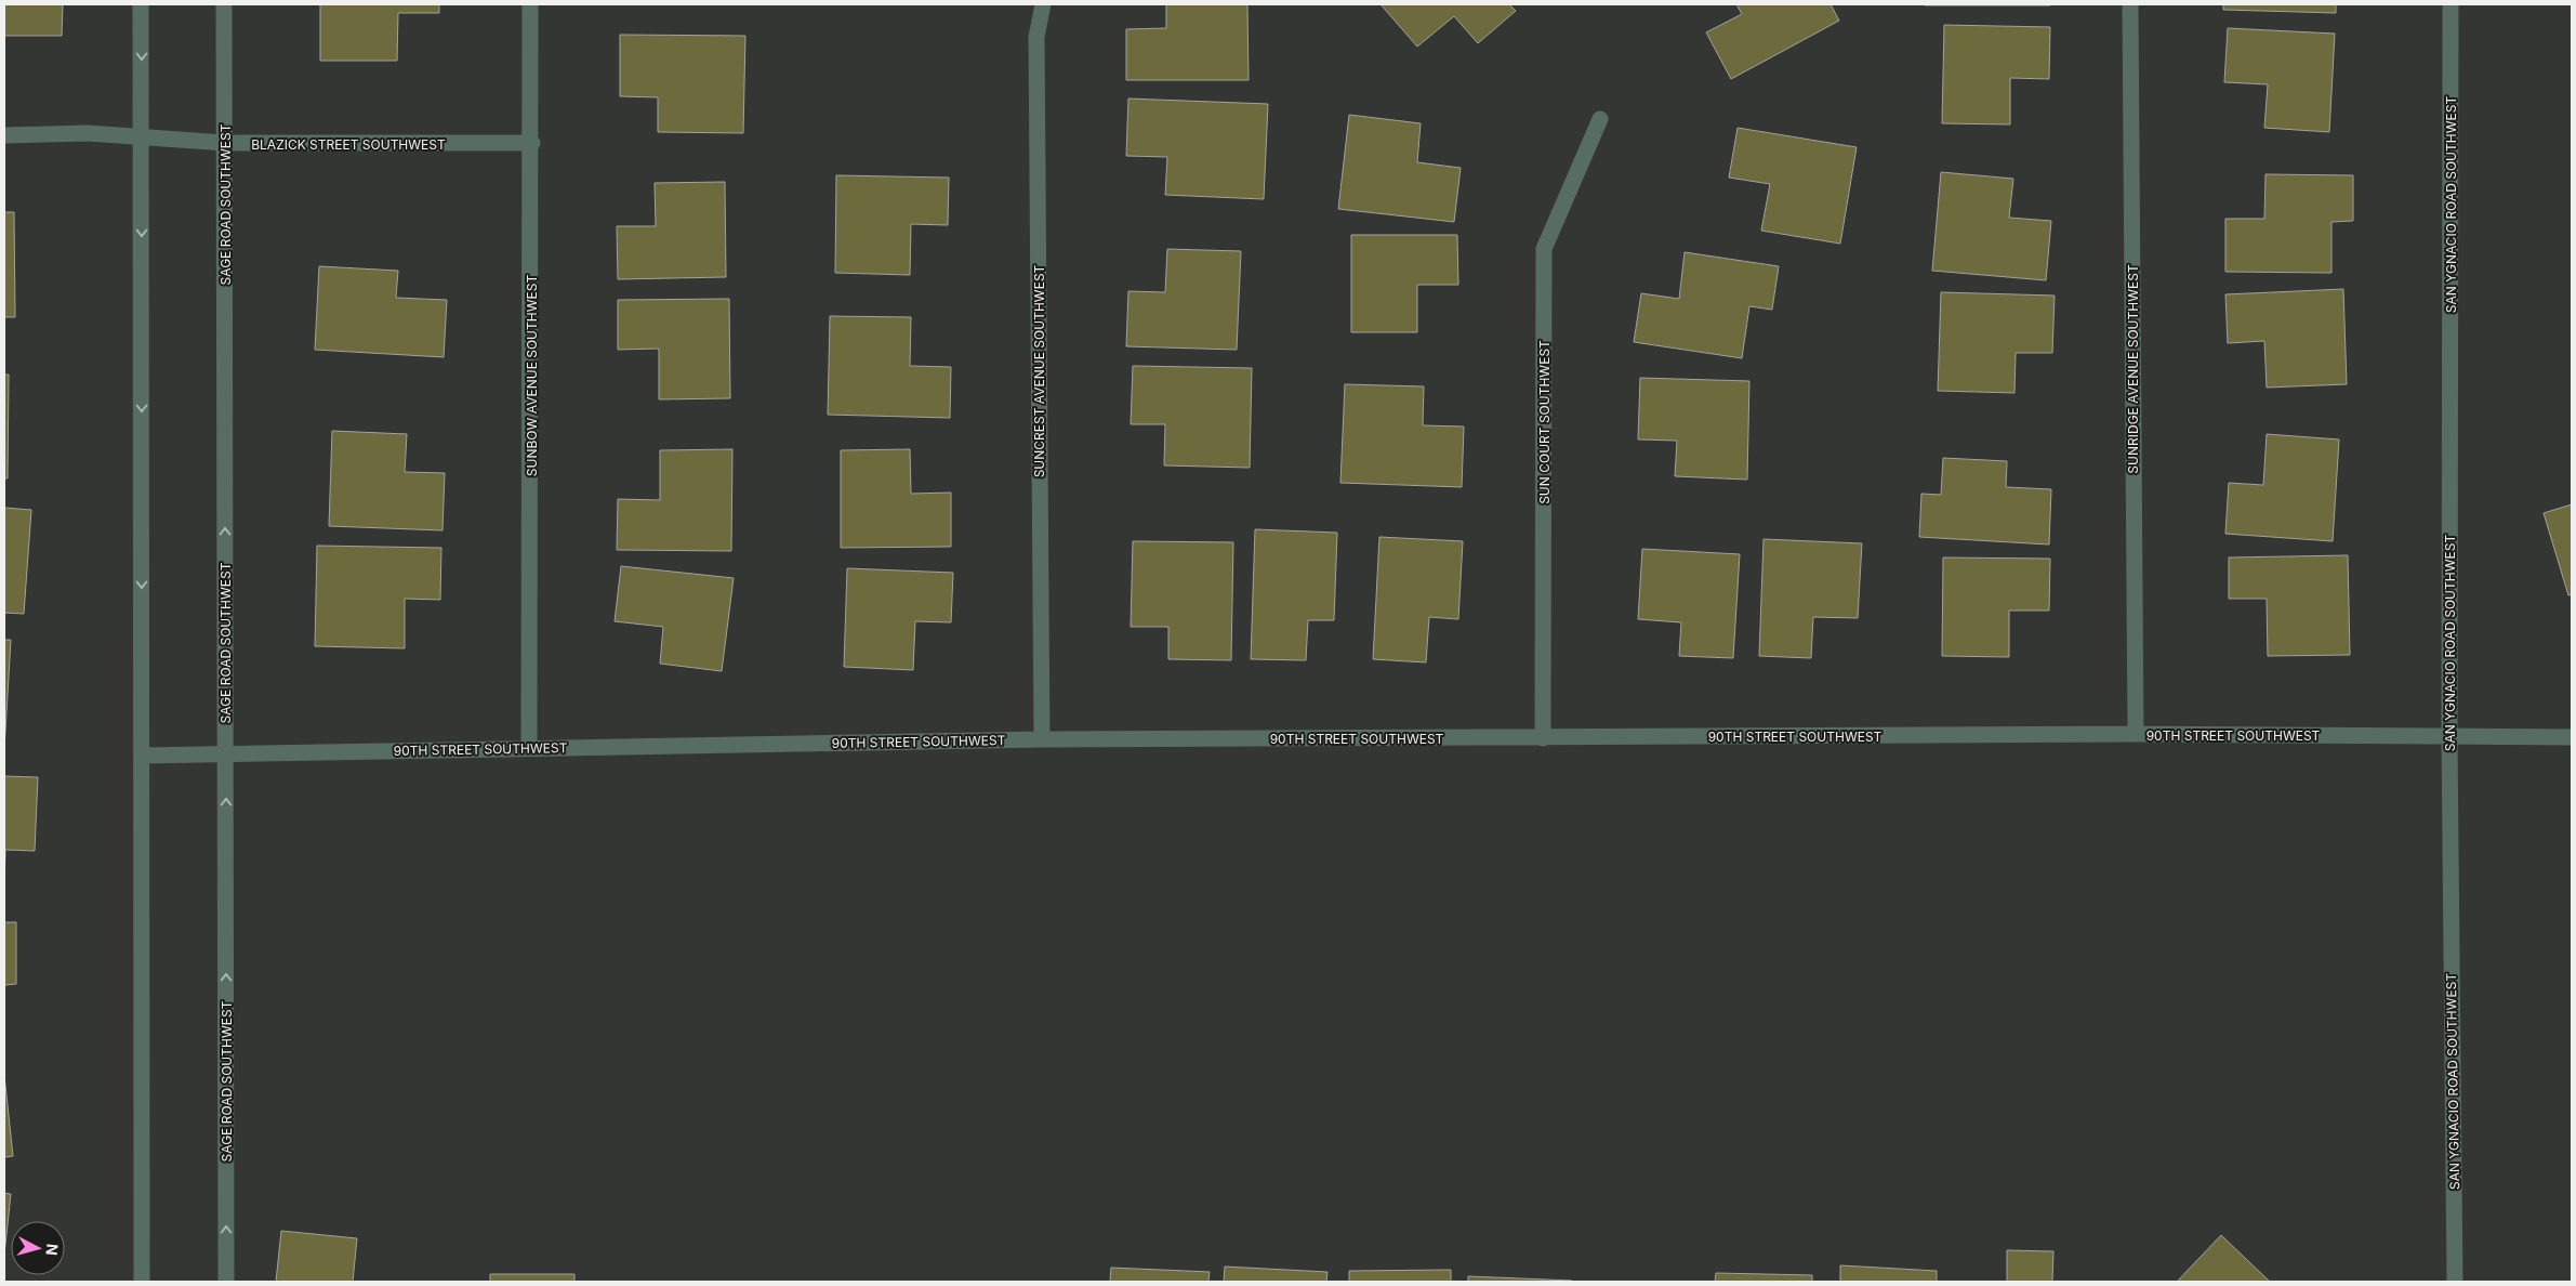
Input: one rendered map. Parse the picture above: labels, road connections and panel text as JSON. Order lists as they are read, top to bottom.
{
  "streets": {
    "street": [
      "BLAZICK STREET SOUTHWEST",
      "SAGE ROAD SOUTHWEST",
      "SAN YGNACIO ROAD SOUTHWEST",
      "SUNRIDGE AVENUE SOUTHWEST",
      "SUNCREST AVENUE SOUTHWEST",
      "SUNBOW AVENUE SOUTHWEST",
      "SUN COURT SOUTHWEST",
      "90TH STREET SOUTHWEST"
    ]
  },
  "crossings": [
    ["BLAZICK STREET SOUTHWEST", "SAGE ROAD SOUTHWEST"],
    ["BLAZICK STREET SOUTHWEST", "SUNBOW AVENUE SOUTHWEST"],
    ["SAGE ROAD SOUTHWEST", "90TH STREET SOUTHWEST"],
    ["SAN YGNACIO ROAD SOUTHWEST", "90TH STREET SOUTHWEST"],
    ["SUNRIDGE AVENUE SOUTHWEST", "90TH STREET SOUTHWEST"],
    ["SUNCREST AVENUE SOUTHWEST", "90TH STREET SOUTHWEST"],
    ["SUNBOW AVENUE SOUTHWEST", "90TH STREET SOUTHWEST"],
    ["SUN COURT SOUTHWEST", "90TH STREET SOUTHWEST"]
  ],
  "north": "right"
}
